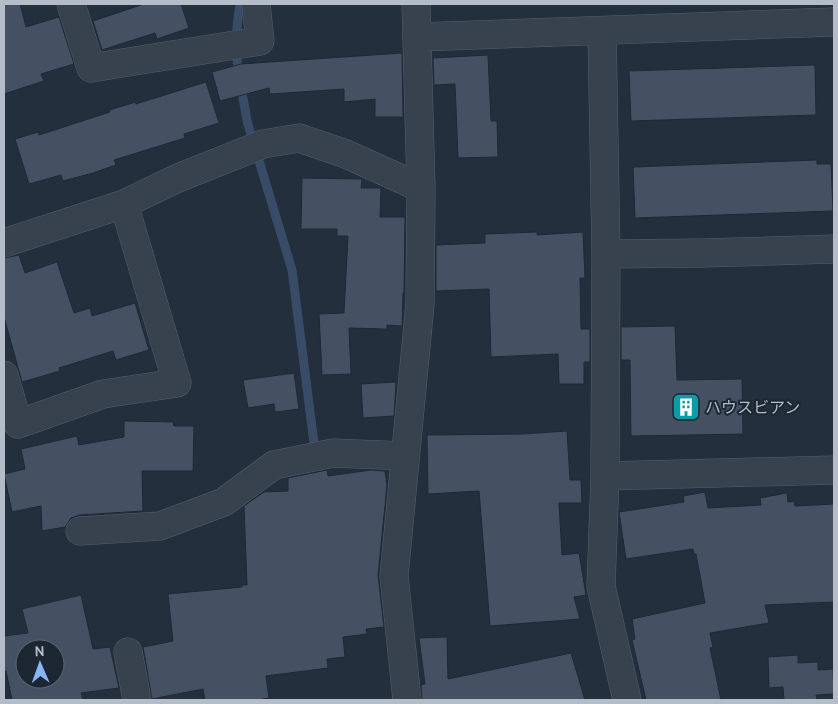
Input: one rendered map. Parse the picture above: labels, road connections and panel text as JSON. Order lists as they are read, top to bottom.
{
  "places": {
    "building": ["ハウスビアン"]
  },
  "north": "top"
}
